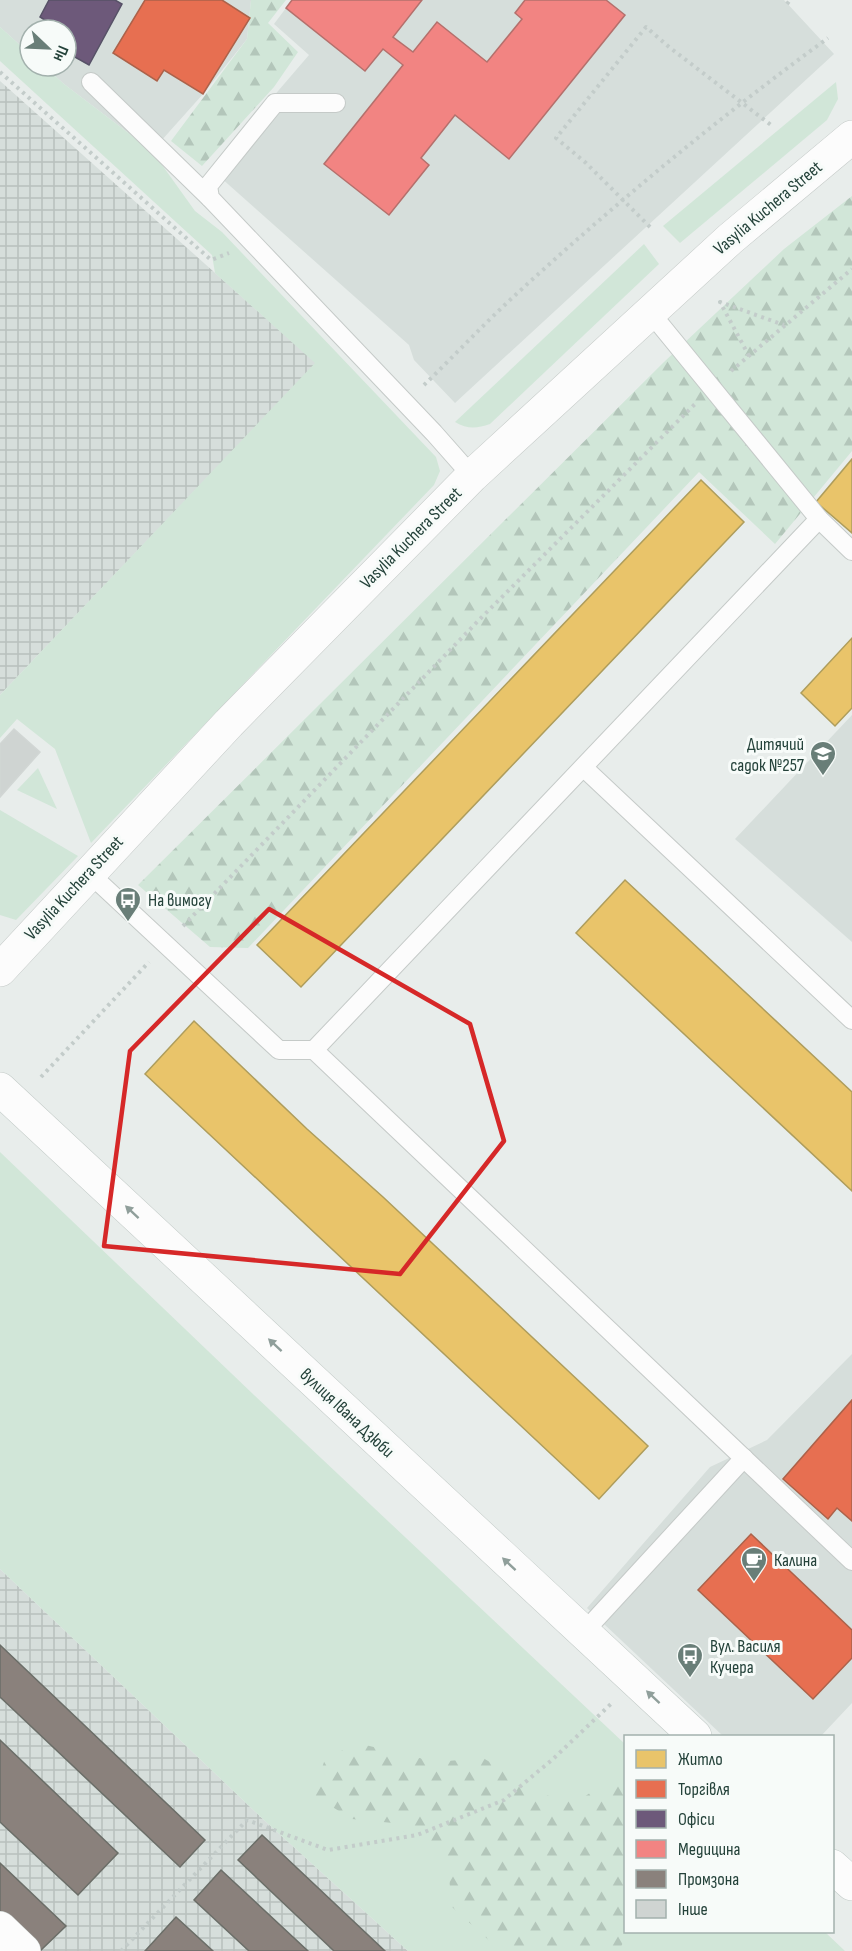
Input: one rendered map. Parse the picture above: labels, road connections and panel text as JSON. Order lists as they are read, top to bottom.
{
  "streets": {
    "street": ["Vasylia Kuchera Street", "вулиця Івана Дзюби"]
  },
  "one_way": ["вулиця Івана Дзюби"],
  "places": {
    "school or university": ["Дитячий садок №257"],
    "bus stop": ["На вимогу", "Вул. Василя Кучера"],
    "cafe": ["Калина"]
  },
  "legend": [
    "Житло",
    "Торгівля",
    "Офіси",
    "Медицина",
    "Промзона",
    "Інше"
  ],
  "north": "bottom right"
}
